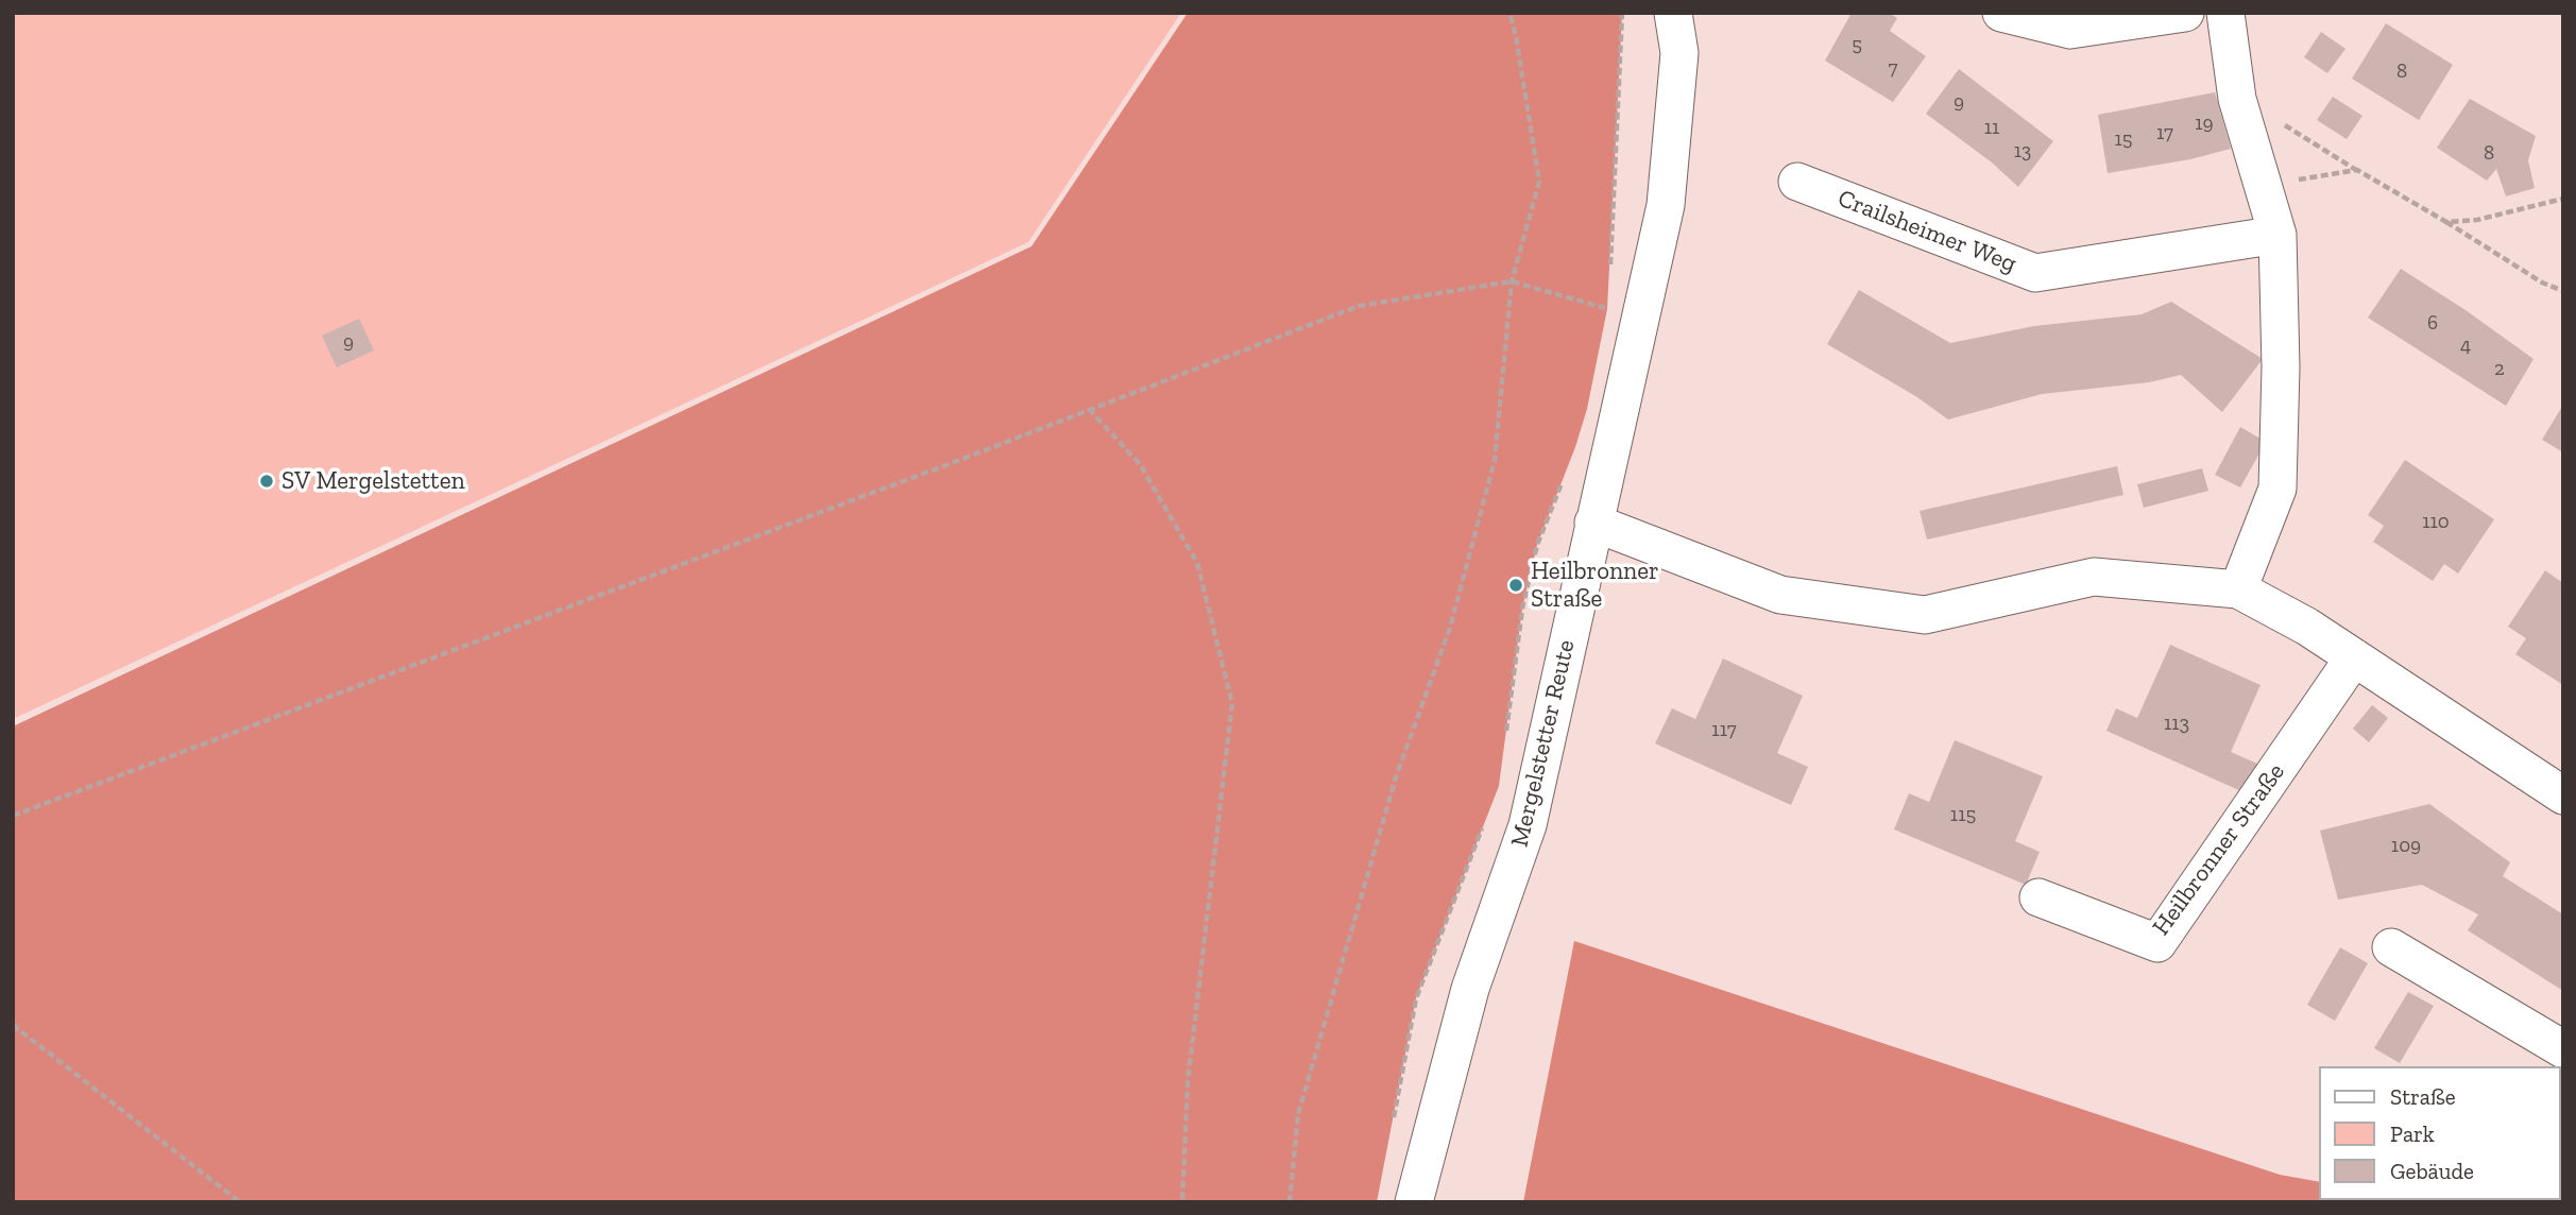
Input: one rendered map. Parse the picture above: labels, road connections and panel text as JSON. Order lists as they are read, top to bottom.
{
  "streets": {
    "street": ["Crailsheimer Weg", "Mergelstetter Reute", "Heilbronner Straße"]
  },
  "places": ["SV Mergelstetten", "Heilbronner Straße"],
  "house_numbers": [
    "5",
    "7",
    "8",
    "9",
    "19",
    "11",
    "17",
    "15",
    "13",
    "8",
    "6",
    "9",
    "4",
    "2",
    "110",
    "113",
    "117",
    "115",
    "109"
  ],
  "legend": ["Straße", "Park", "Gebäude"]
}
